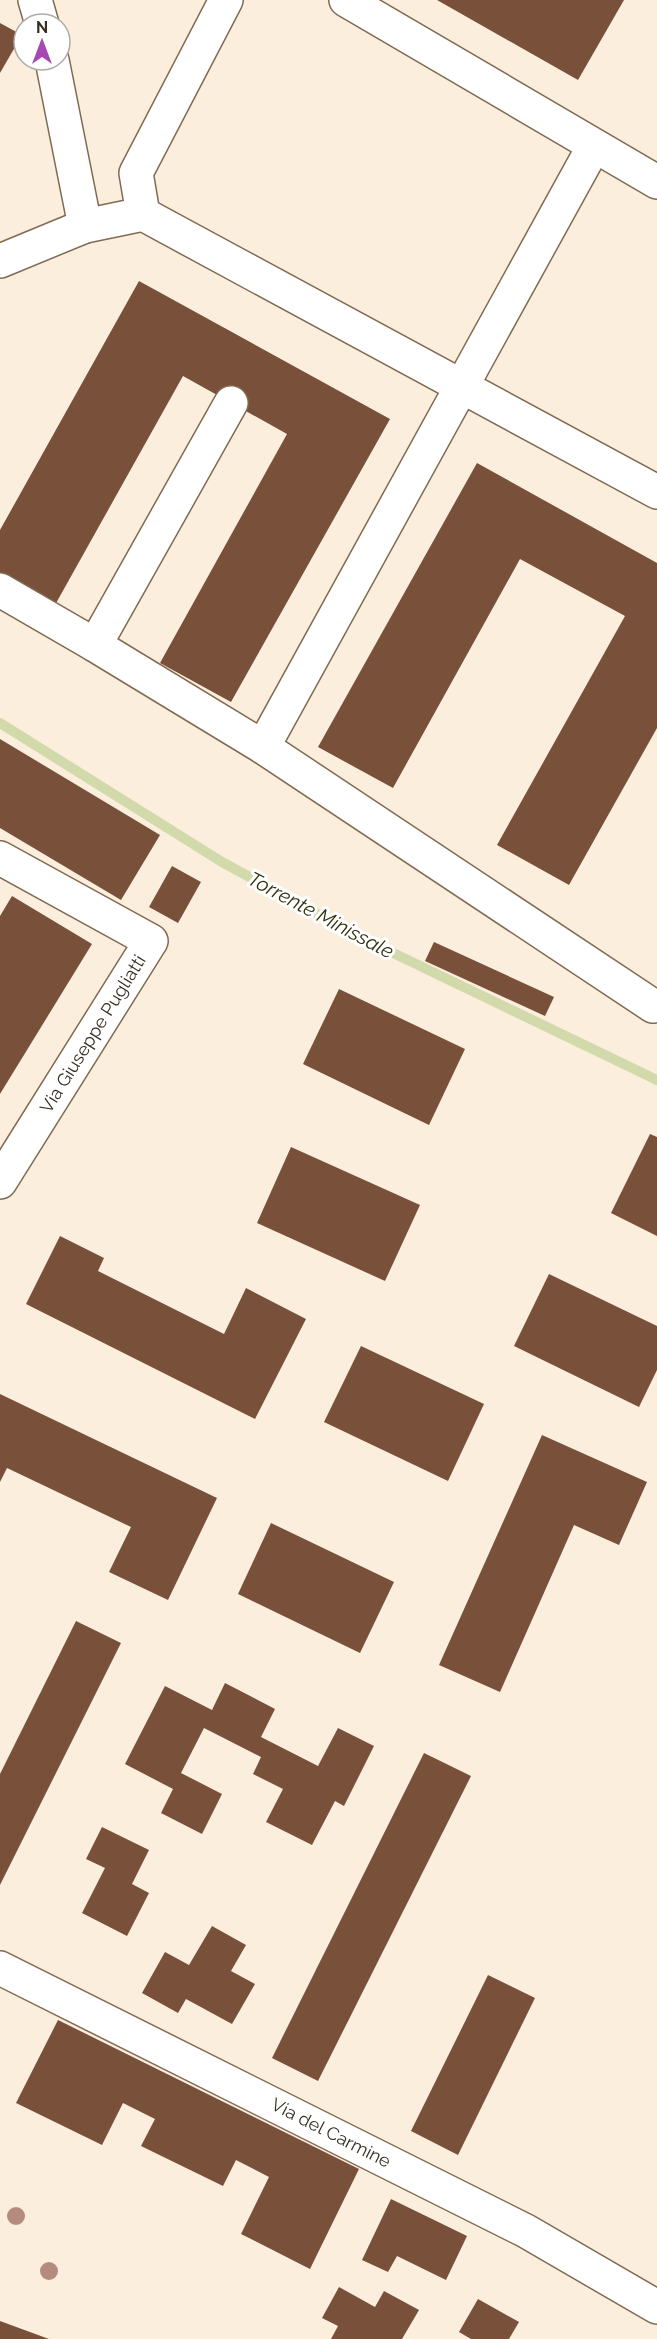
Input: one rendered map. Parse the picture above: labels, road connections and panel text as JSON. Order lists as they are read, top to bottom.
{
  "streets": {
    "street": ["Via Giuseppe Pugliatti", "Via del Carmine"]
  },
  "water": ["Torrente Minissale"],
  "north": "top"
}
